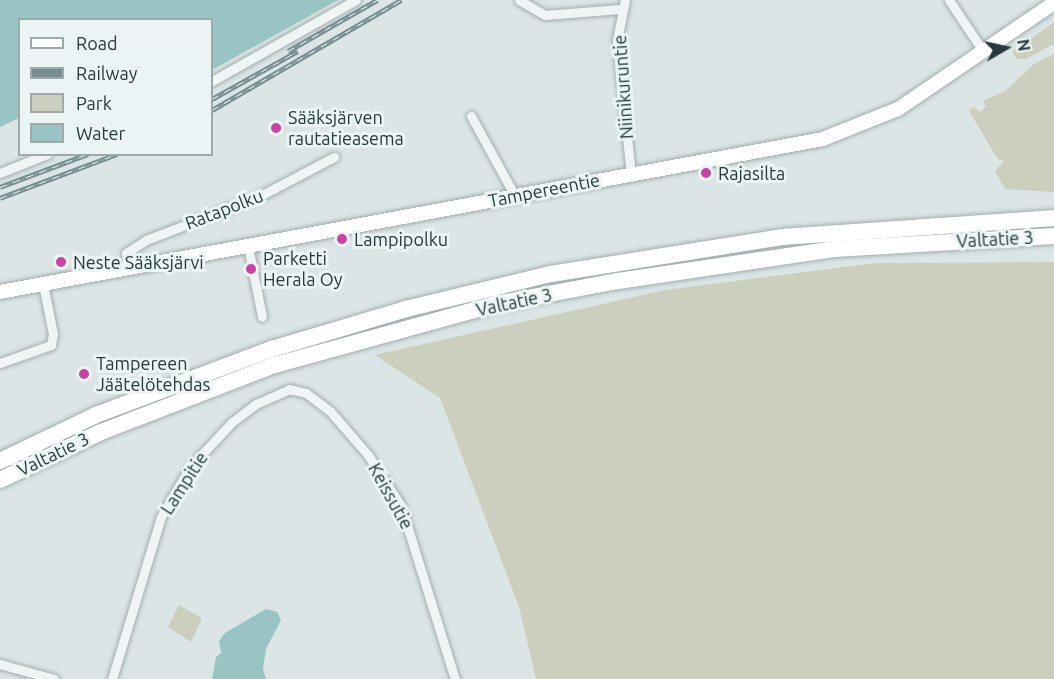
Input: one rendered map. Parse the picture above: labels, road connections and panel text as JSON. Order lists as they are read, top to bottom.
{
  "streets": {
    "highway": ["Valtatie 3"],
    "main road": ["Tampereentie"],
    "street": [
      "Niinikuruntie",
      "Ratapolku",
      "Lampitie",
      "Keissutie"
    ]
  },
  "crossings": [
    ["Niinikuruntie", "Tampereentie"],
    ["Tampereentie", "Ratapolku"],
    ["Lampitie", "Keissutie"]
  ],
  "places": [
    "Sääksjärven rautatieasema",
    "Rajasilta",
    "Lampipolku",
    "Neste Sääksjärvi",
    "Parketti Herala Oy",
    "Tampereen Jäätelötehdas"
  ],
  "legend": [
    "Road",
    "Railway",
    "Park",
    "Water"
  ],
  "north": "right"
}
